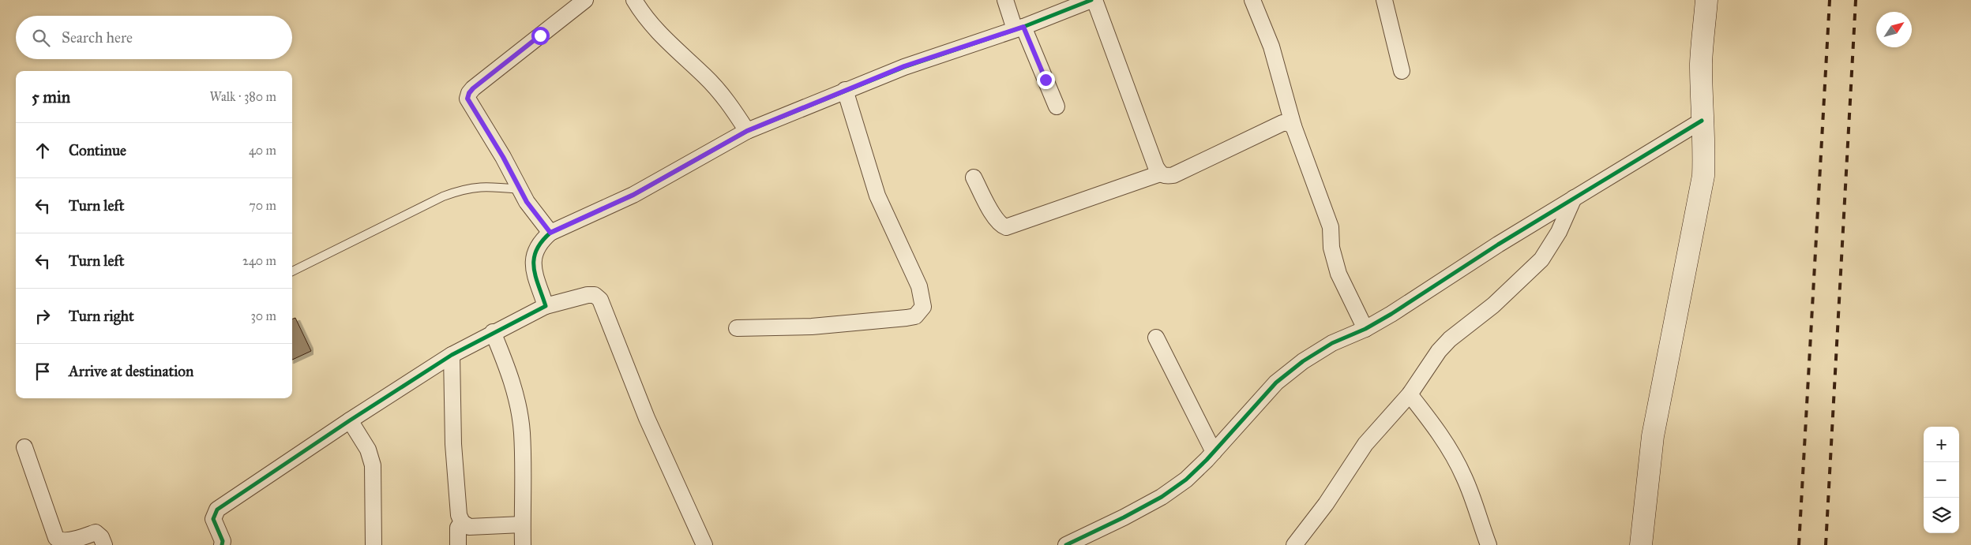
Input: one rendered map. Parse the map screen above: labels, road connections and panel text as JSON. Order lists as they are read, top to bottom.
{
  "north": "top right",
  "page": {
    "search": "Search here",
    "heading": ["5 min", "Walk · 380 m"],
    "list": [
      ["Continue", "40 m"],
      ["Turn left", "70 m"],
      ["Turn left", "240 m"],
      ["Turn right", "30 m"],
      "Arrive at destination"
    ],
    "map_buttons": ["+", "−"]
  }
}
